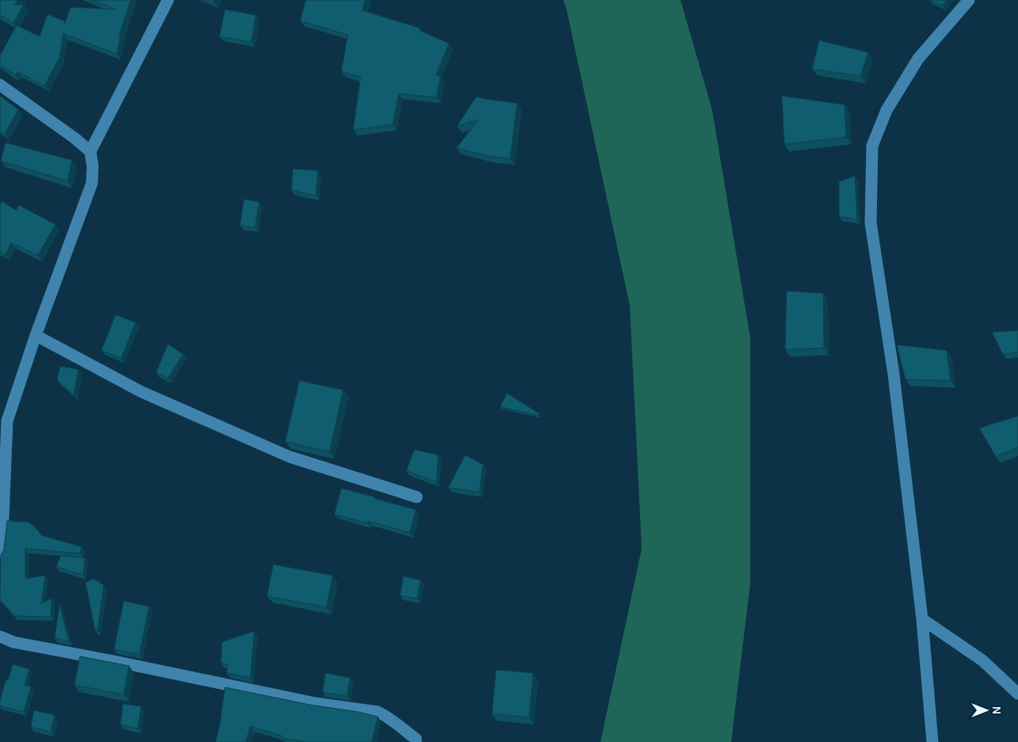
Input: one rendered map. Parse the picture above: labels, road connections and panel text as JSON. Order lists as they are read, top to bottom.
{
  "north": "right"
}
